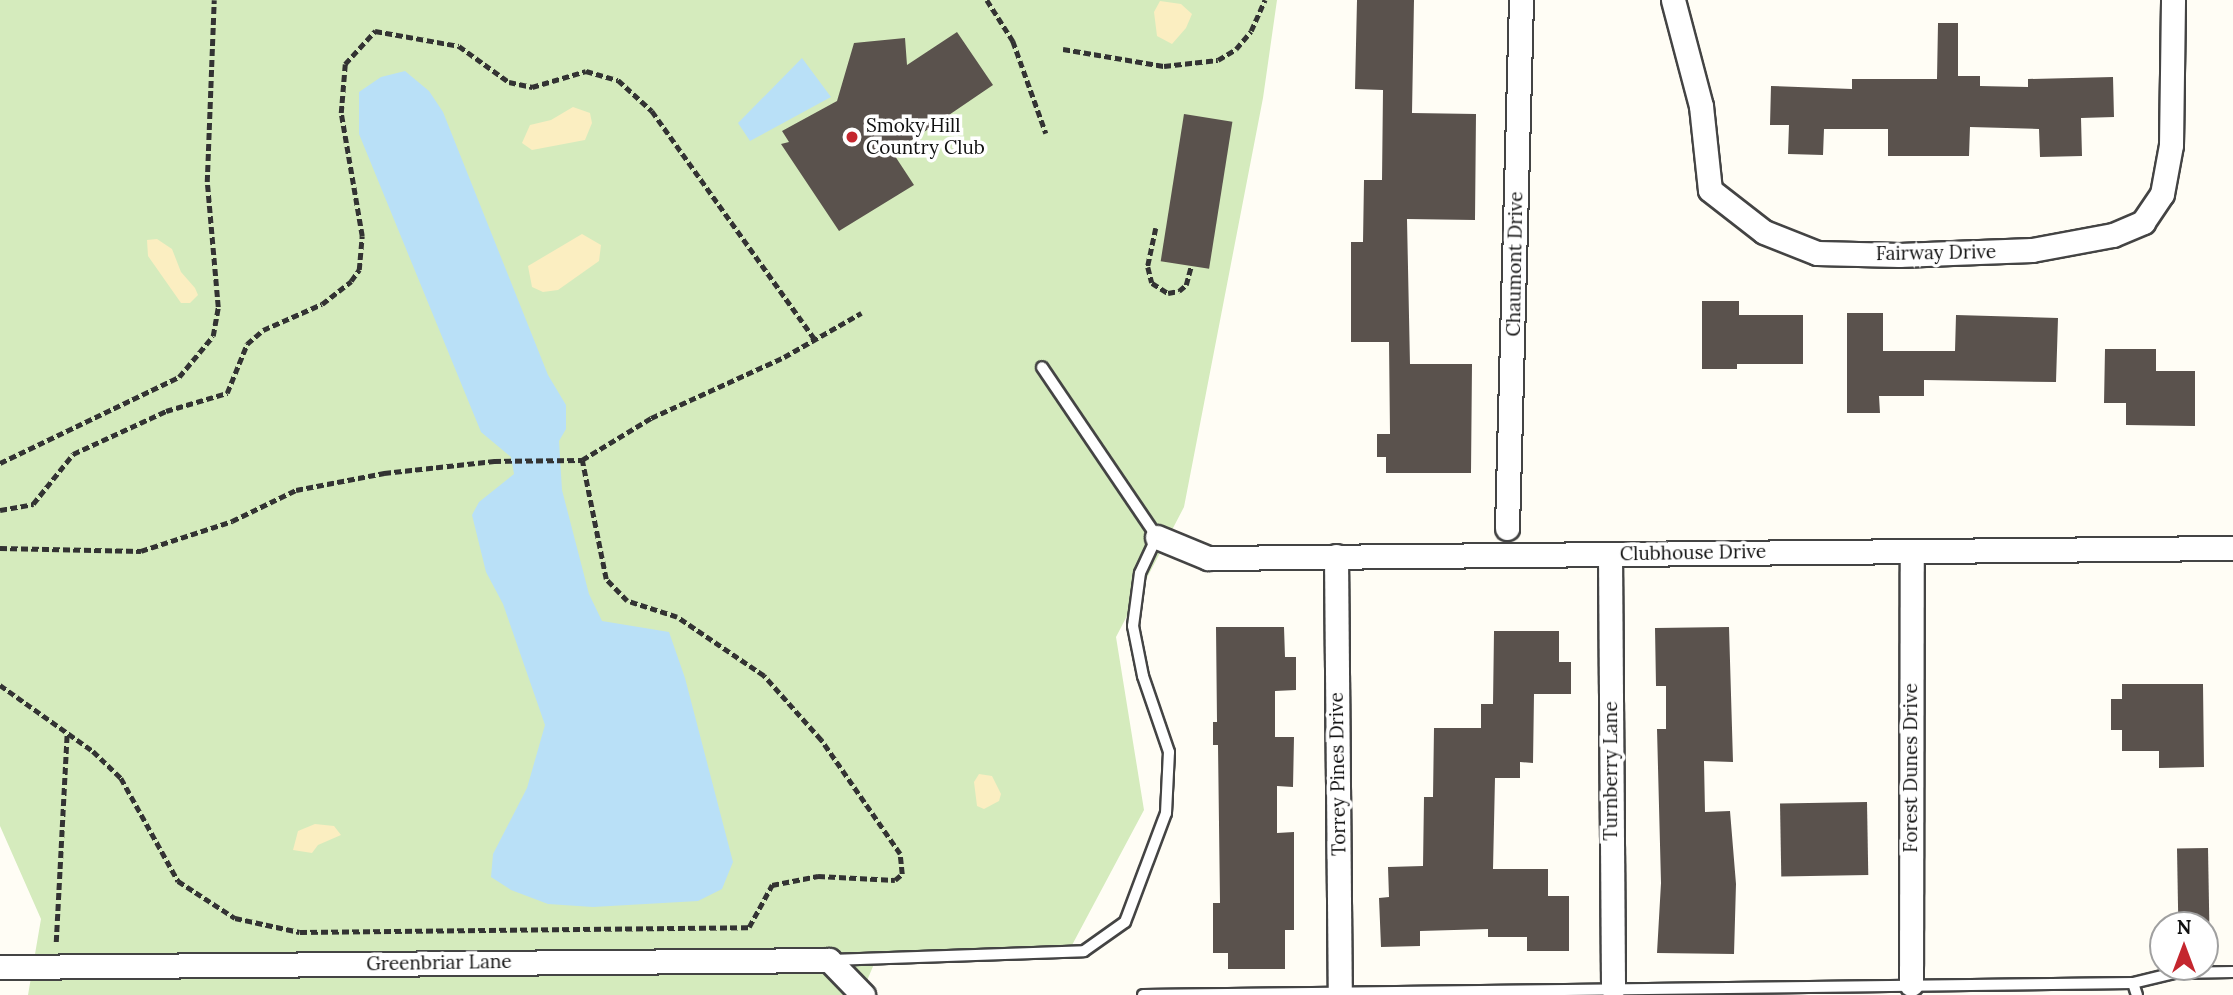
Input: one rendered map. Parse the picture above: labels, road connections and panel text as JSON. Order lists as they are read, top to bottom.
{
  "streets": {
    "street": [
      "Fairway Drive",
      "Chaumont Drive",
      "Clubhouse Drive",
      "Forest Dunes Drive",
      "Turnberry Lane",
      "Torrey Pines Drive",
      "Greenbriar Lane"
    ]
  },
  "crossings": [
    ["Clubhouse Drive", "Forest Dunes Drive"],
    ["Clubhouse Drive", "Turnberry Lane"],
    ["Clubhouse Drive", "Torrey Pines Drive"]
  ],
  "places": ["Smoky Hill Country Club"],
  "north": "top"
}
